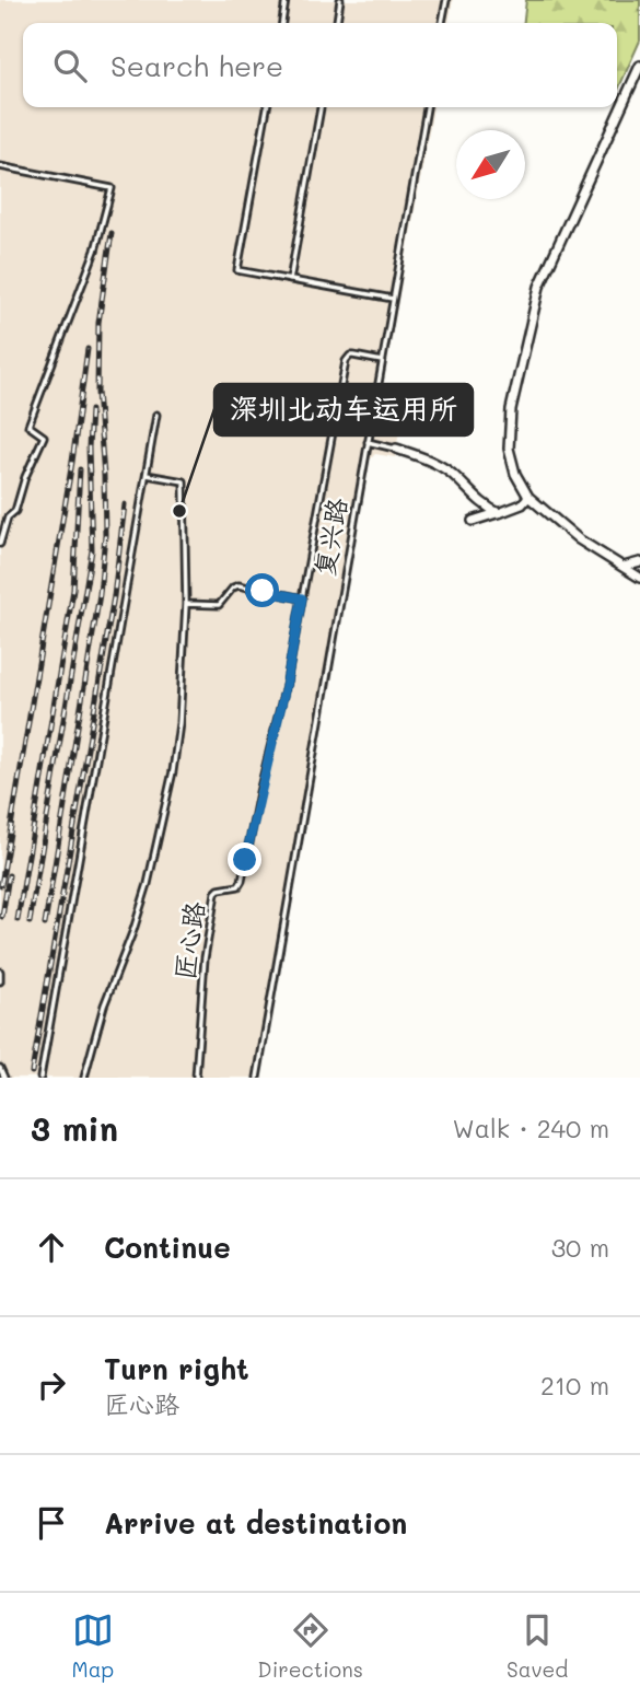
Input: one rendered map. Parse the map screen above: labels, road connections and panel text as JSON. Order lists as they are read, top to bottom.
{
  "streets": {
    "lane": ["复兴路", "匠心路"]
  },
  "places": ["深圳北动车运用所"],
  "north": "bottom left",
  "page": {
    "search": "Search here",
    "heading": ["3 min", "Walk · 240 m"],
    "list": [
      ["Continue", "30 m"],
      ["Turn right", "匠心路", "210 m"],
      "Arrive at destination"
    ],
    "nav": ["Map", "Directions", "Saved"]
  }
}
